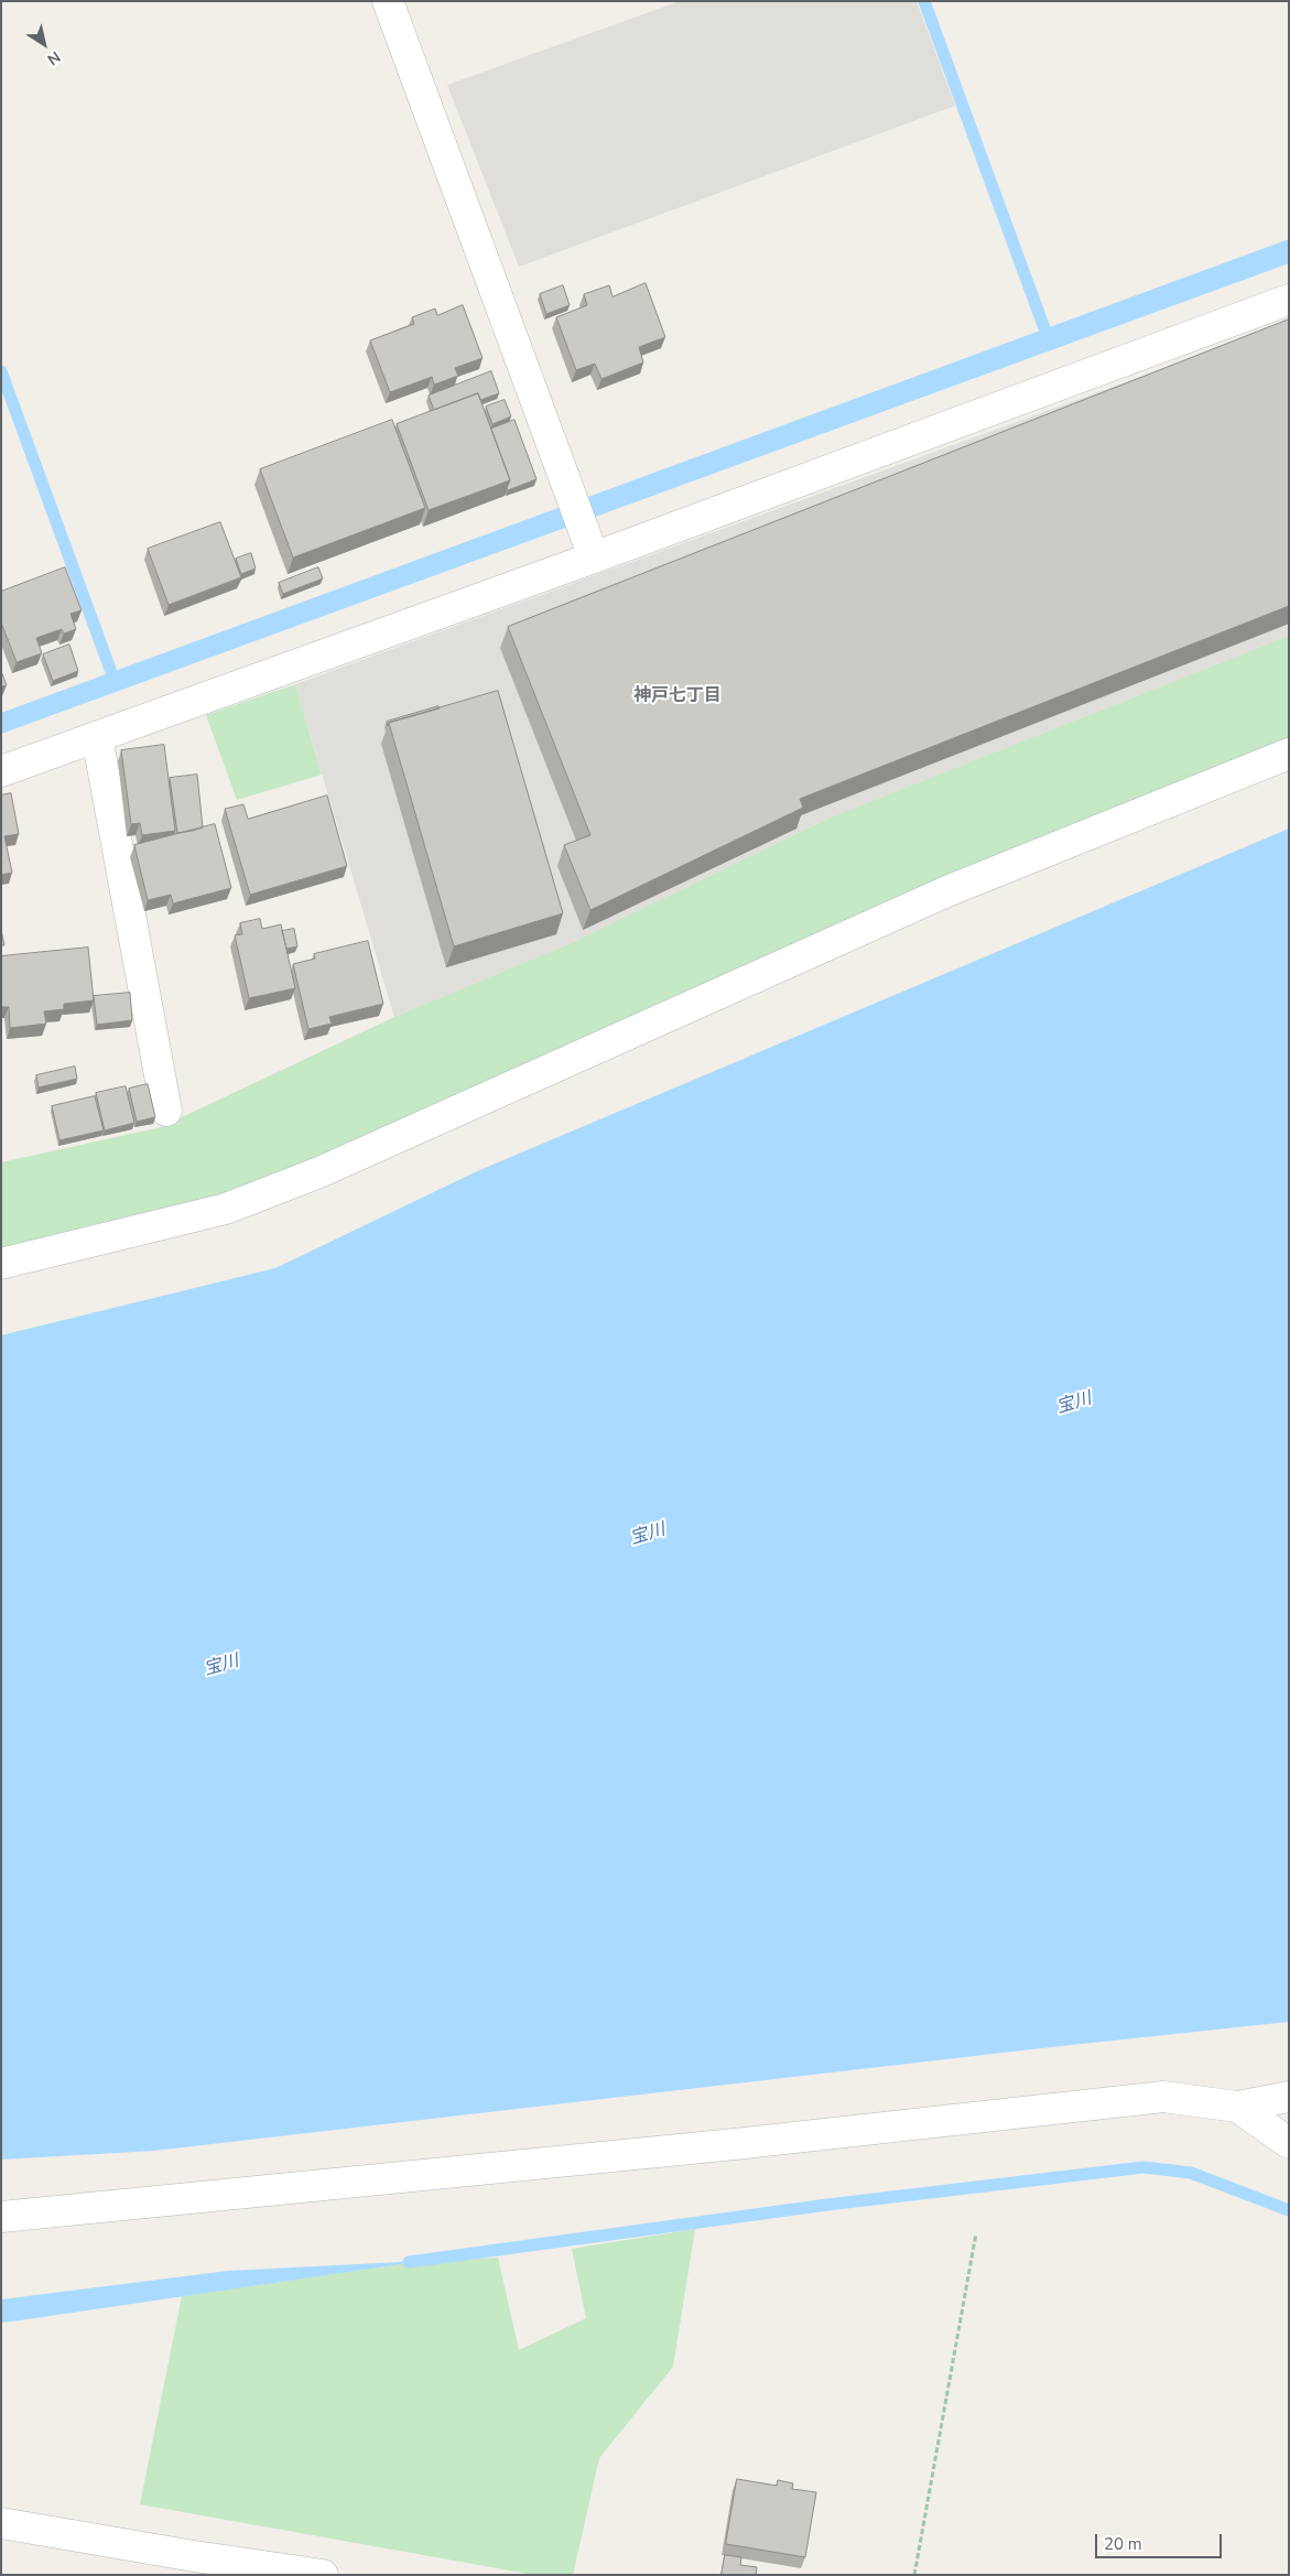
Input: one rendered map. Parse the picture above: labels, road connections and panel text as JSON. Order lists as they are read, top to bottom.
{
  "districts": ["神戸七丁目"],
  "water": ["宝川"],
  "scale_bar": "20 m",
  "north": "bottom right"
}
